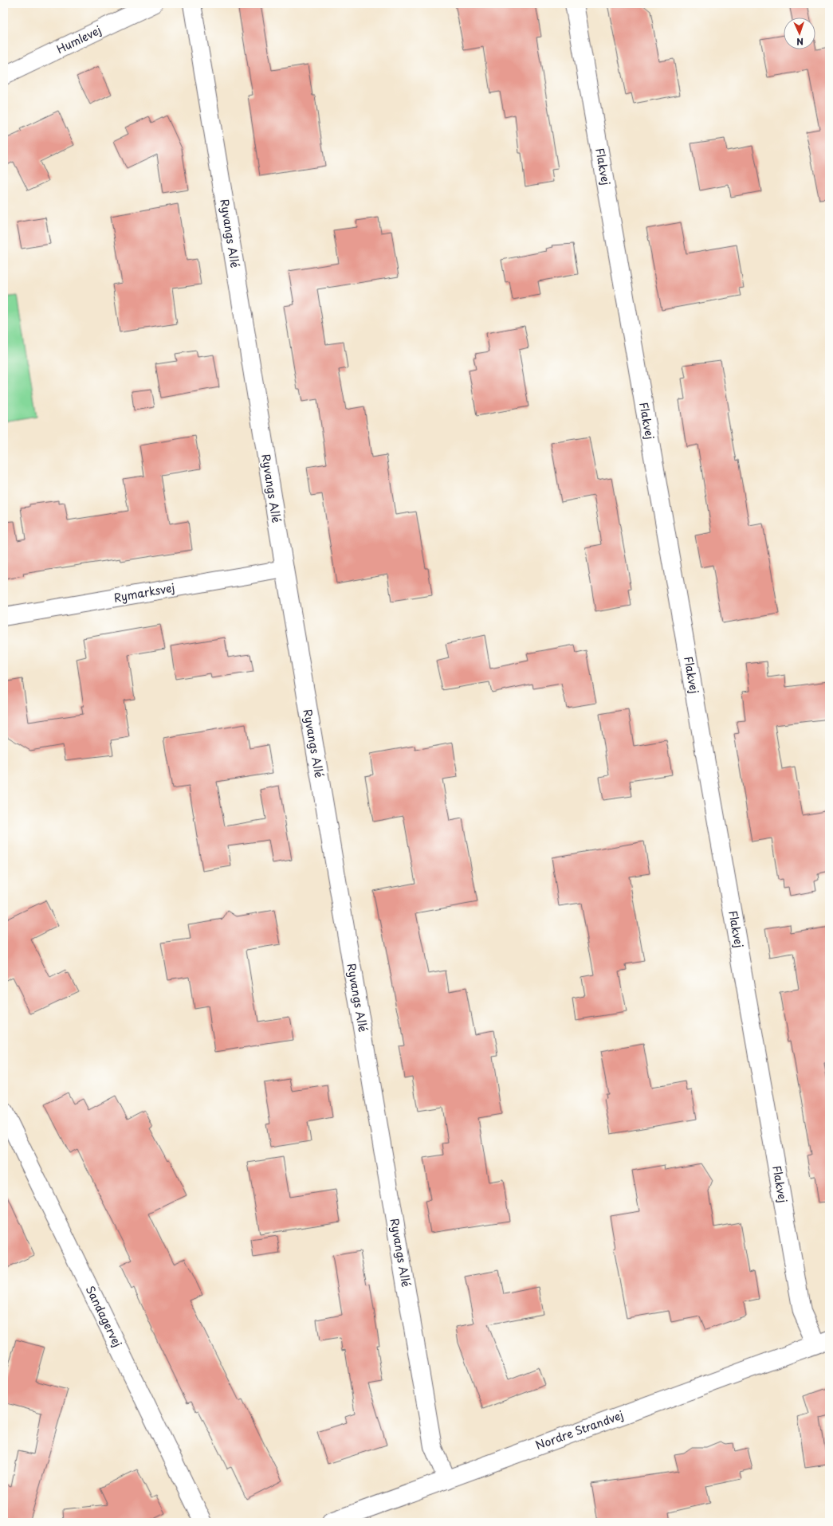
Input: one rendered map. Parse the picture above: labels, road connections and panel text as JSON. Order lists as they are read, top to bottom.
{
  "streets": {
    "street": [
      "Humlevej",
      "Flakvej",
      "Ryvangs Allé",
      "Rymarksvej",
      "Sandagervej",
      "Nordre Strandvej"
    ]
  },
  "crossings": [
    ["Flakvej", "Nordre Strandvej"],
    ["Ryvangs Allé", "Rymarksvej"],
    ["Ryvangs Allé", "Nordre Strandvej"]
  ],
  "north": "bottom"
}
